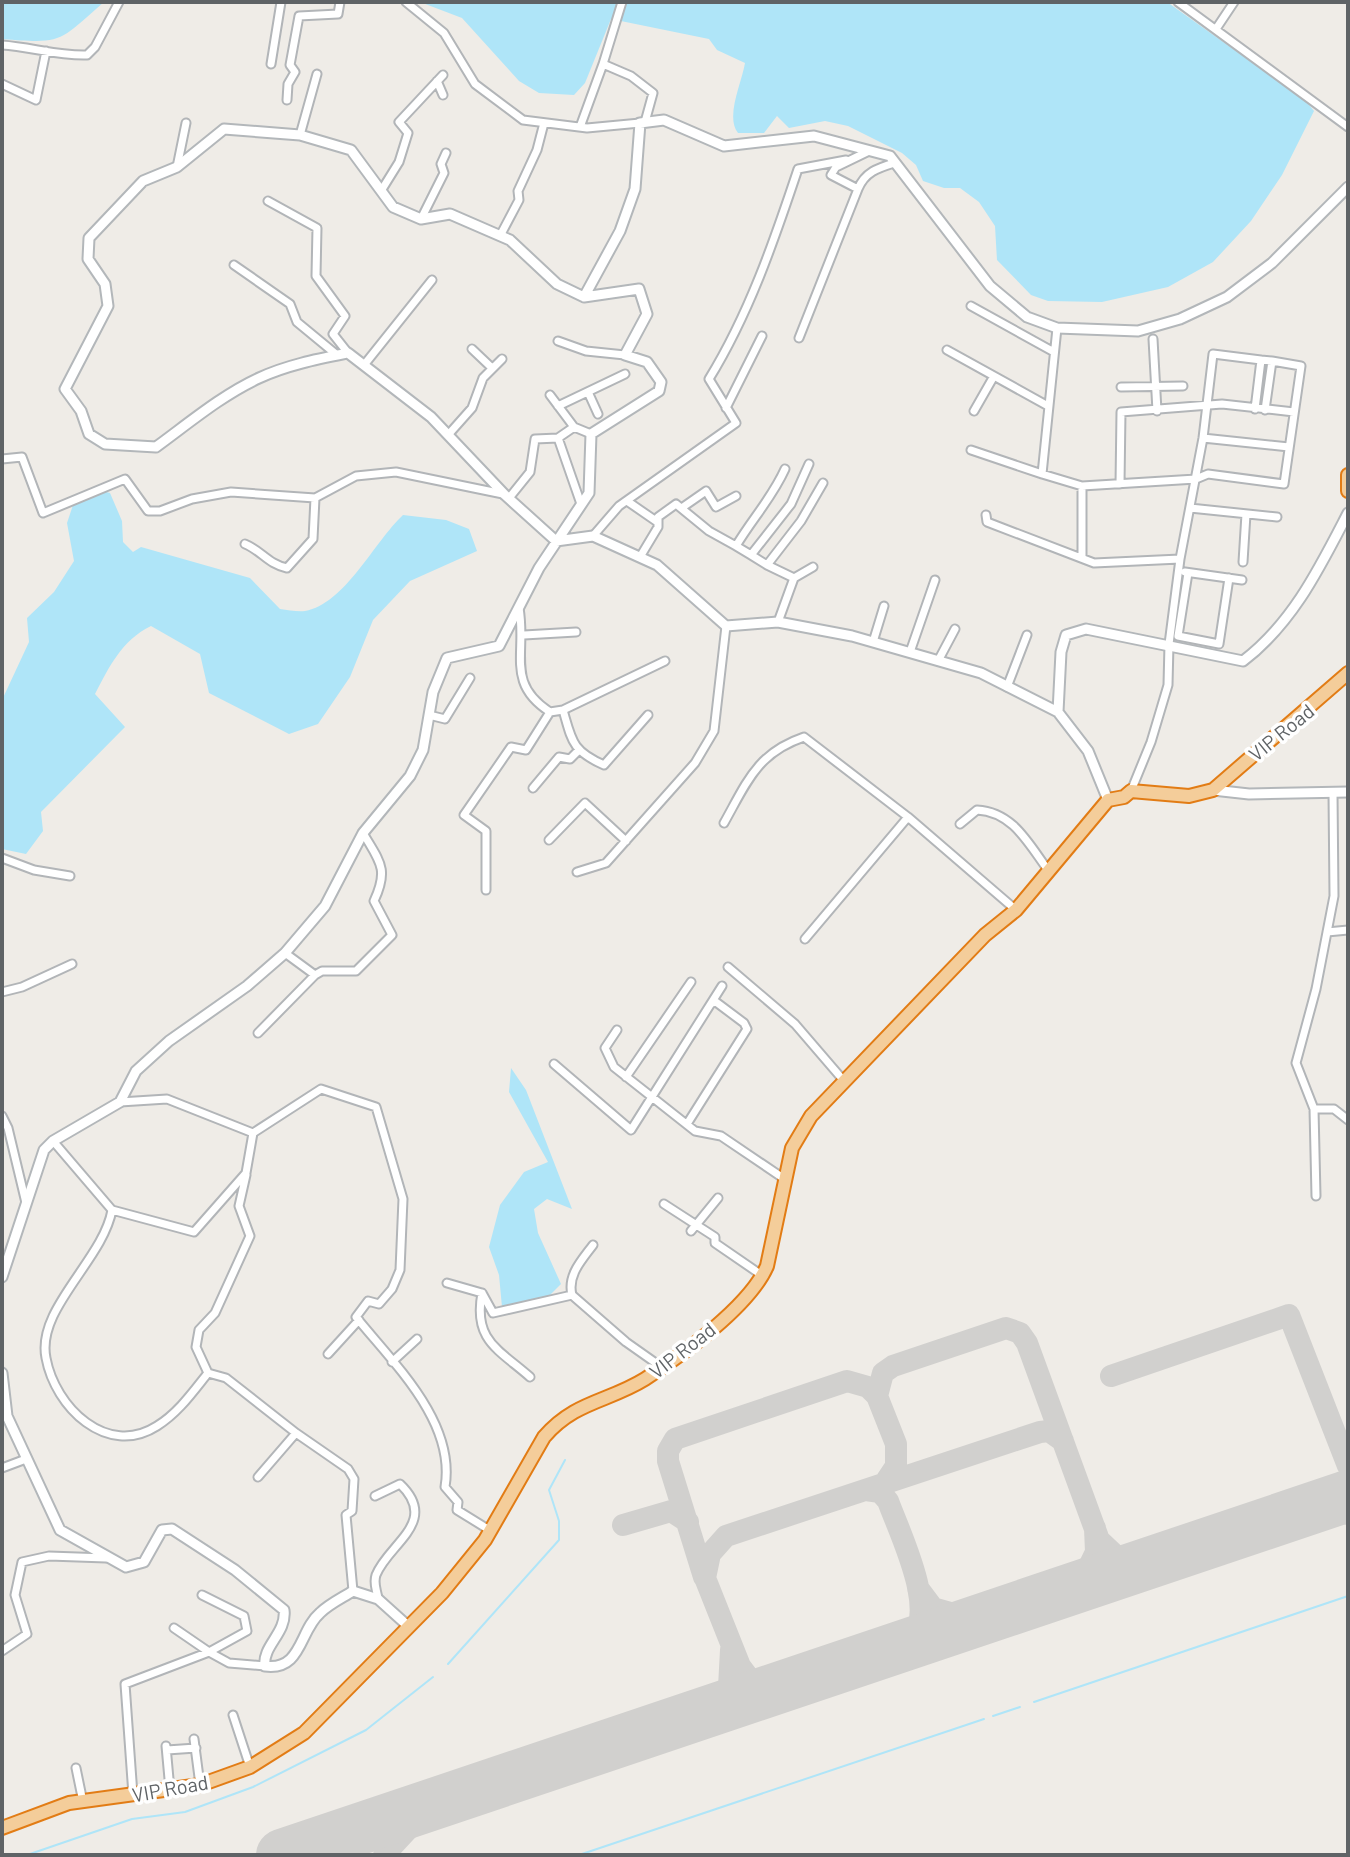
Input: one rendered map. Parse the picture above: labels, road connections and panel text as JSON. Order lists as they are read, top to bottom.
{
  "streets": {
    "highway": ["VIP Road"]
  }
}
